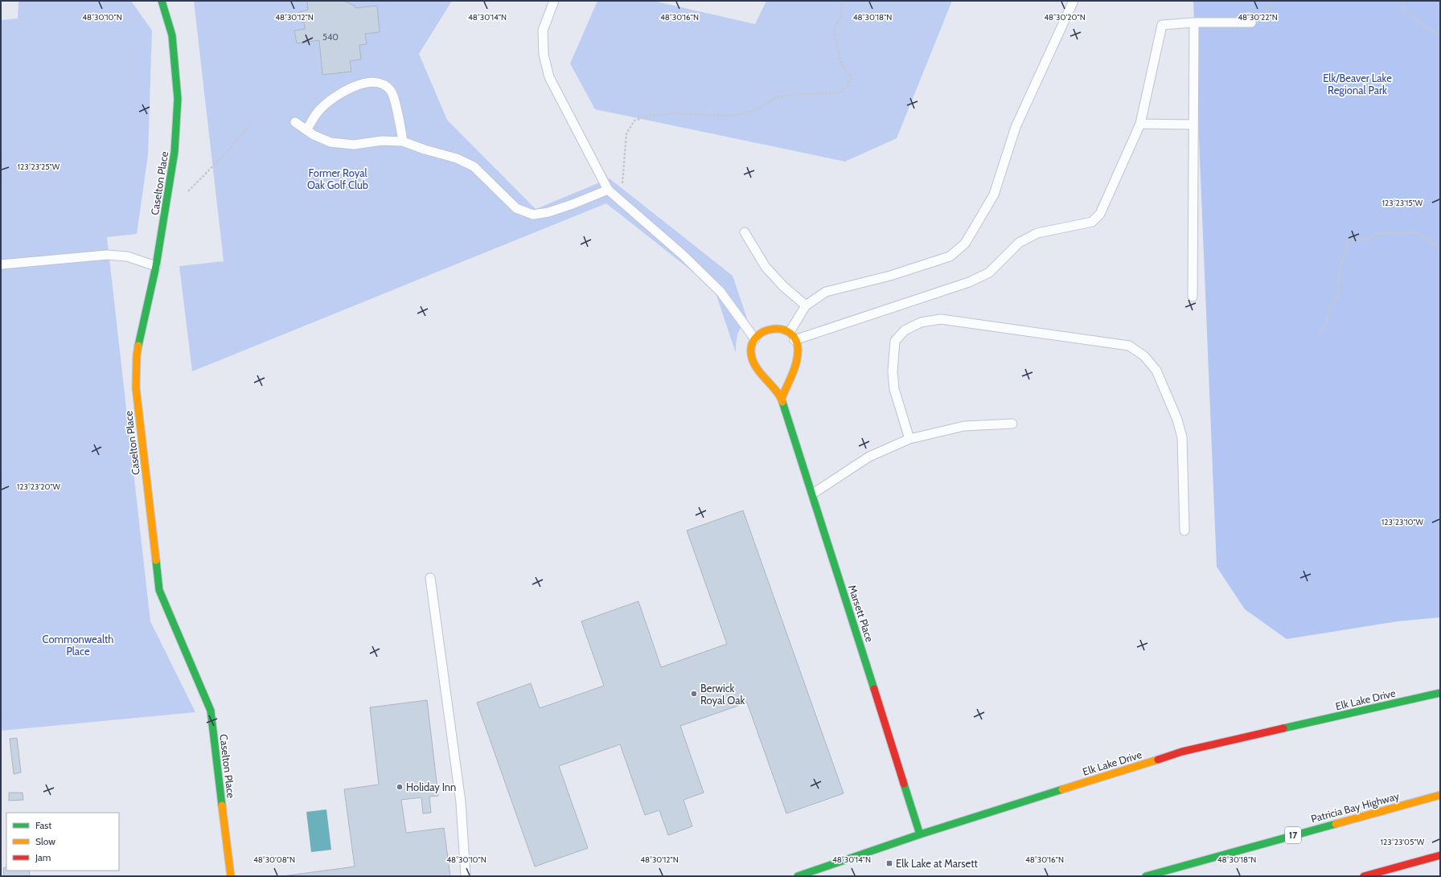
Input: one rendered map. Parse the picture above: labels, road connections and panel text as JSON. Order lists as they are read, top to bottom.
{
  "streets": {
    "main road": [
      "Caselton Place",
      "Marsett Place",
      "Elk Lake Drive",
      "Patricia Bay Highway",
      "17"
    ]
  },
  "crossings": [
    ["Marsett Place", "Elk Lake Drive"]
  ],
  "parks": ["Elk/Beaver Lake Regional Park", "Former Royal Oak Golf Club", "Commonwealth Place"],
  "places": {
    "other": ["Berwick Royal Oak", "Holiday Inn"],
    "transit": ["Elk Lake at Marsett"]
  },
  "house_numbers": ["540"],
  "legend": ["Fast", "Slow", "Jam"],
  "coordinates": [
    "48°30'10\"N",
    "48°30'12\"N",
    "48°30'14\"N",
    "48°30'16\"N",
    "48°30'18\"N",
    "48°30'20\"N",
    "48°30'22\"N",
    "123°23'25\"W",
    "123°23'15\"W",
    "123°23'20\"W",
    "123°23'10\"W",
    "123°23'05\"W",
    "48°30'08\"N"
  ]
}
